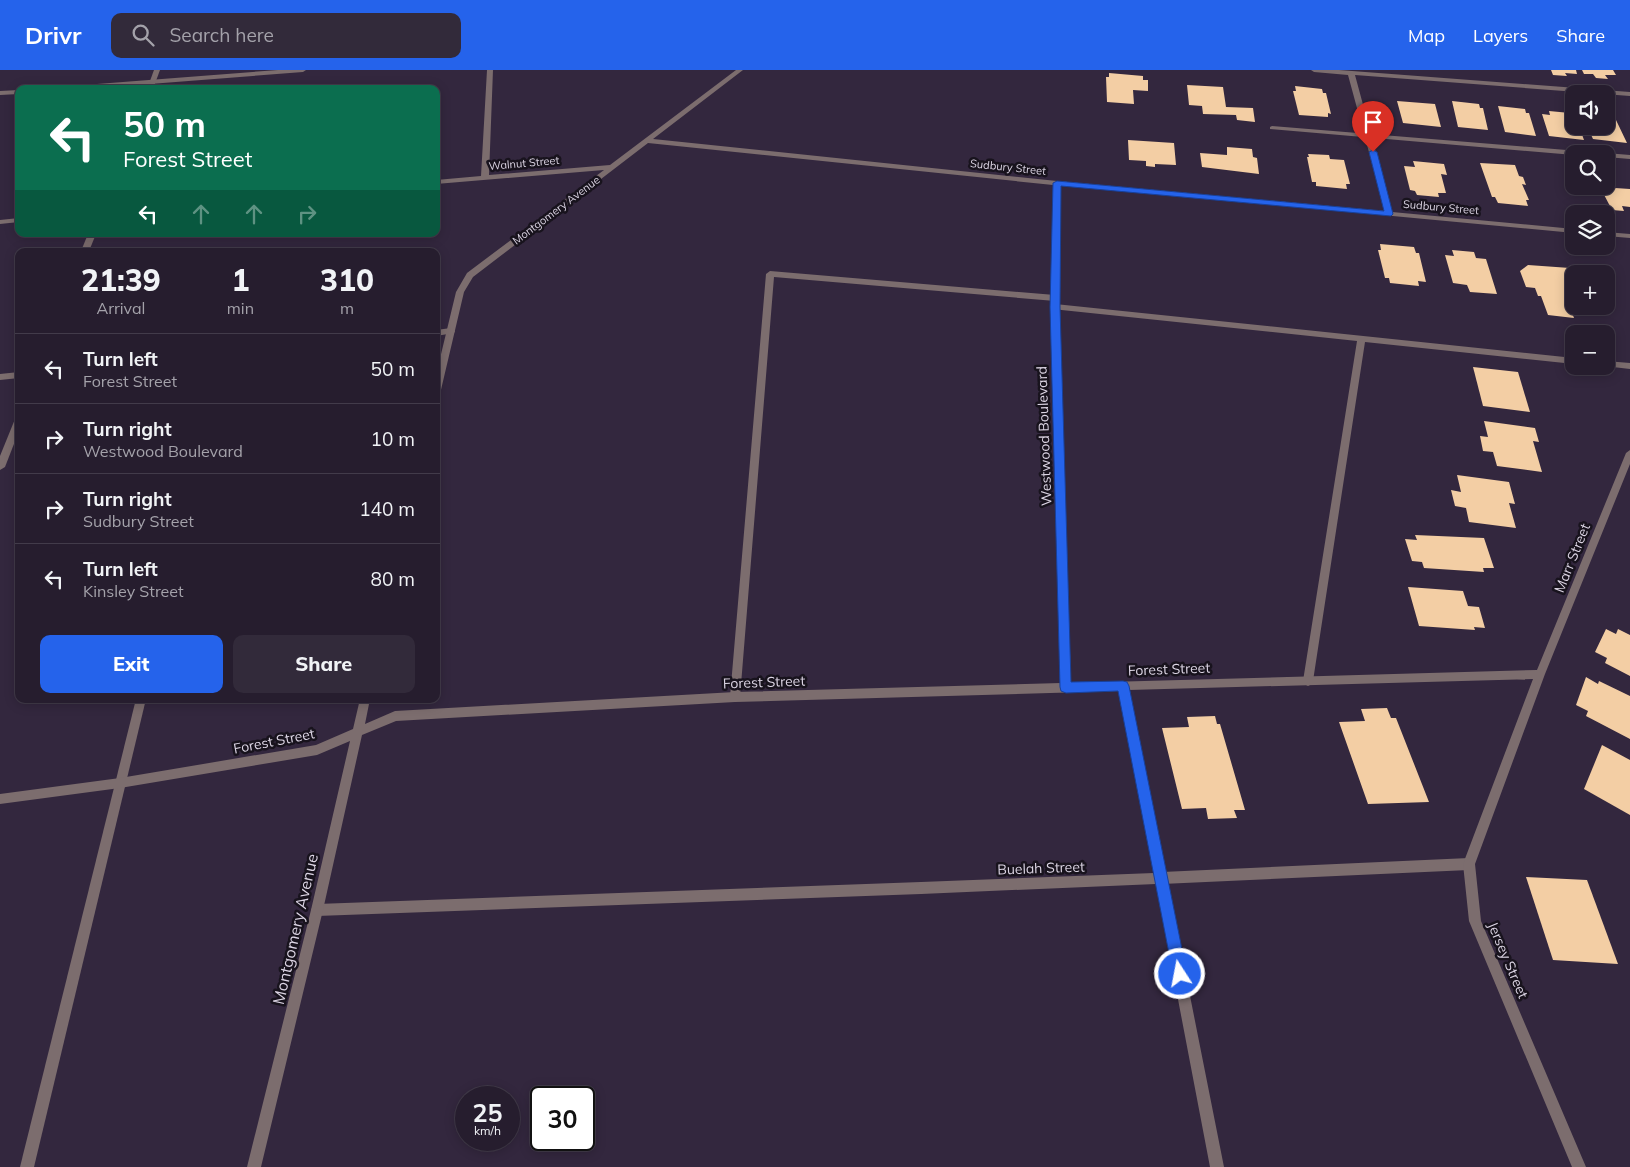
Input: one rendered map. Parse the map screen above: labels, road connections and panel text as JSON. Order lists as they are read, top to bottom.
{
  "streets": {
    "street": [
      "Walnut Street",
      "Sudbury Street",
      "Montgomery Avenue",
      "Westwood Boulevard",
      "Marr Street",
      "Forest Street",
      "Buelah Street",
      "Jersey Street"
    ]
  },
  "crossings": [
    ["Walnut Street", "Montgomery Avenue"],
    ["Sudbury Street", "Montgomery Avenue"],
    ["Sudbury Street", "Westwood Boulevard"],
    ["Montgomery Avenue", "Forest Street"],
    ["Montgomery Avenue", "Buelah Street"],
    ["Westwood Boulevard", "Forest Street"],
    ["Marr Street", "Forest Street"],
    ["Marr Street", "Jersey Street"],
    ["Forest Street", "Jersey Street"],
    ["Buelah Street", "Jersey Street"]
  ],
  "page": {
    "header": "Drivr",
    "search": "Search here",
    "nav": ["Map", "Layers", "Share"],
    "map_buttons": ["+", "−"],
    "turn": ["50 m", "Forest Street"],
    "eta": [
      "21:39",
      "Arrival",
      "1",
      "min",
      "310",
      "m"
    ],
    "list": [
      {
        "name": "Turn left",
        "note": "Forest Street",
        "value": "50 m"
      },
      {
        "name": "Turn right",
        "note": "Westwood Boulevard",
        "value": "10 m"
      },
      {
        "name": "Turn right",
        "note": "Sudbury Street",
        "value": "140 m"
      },
      {
        "name": "Turn left",
        "note": "Kinsley Street",
        "value": "80 m"
      }
    ],
    "buttons": ["Exit", "Share"],
    "speed": "25 km/h",
    "limit": "30"
  }
}
